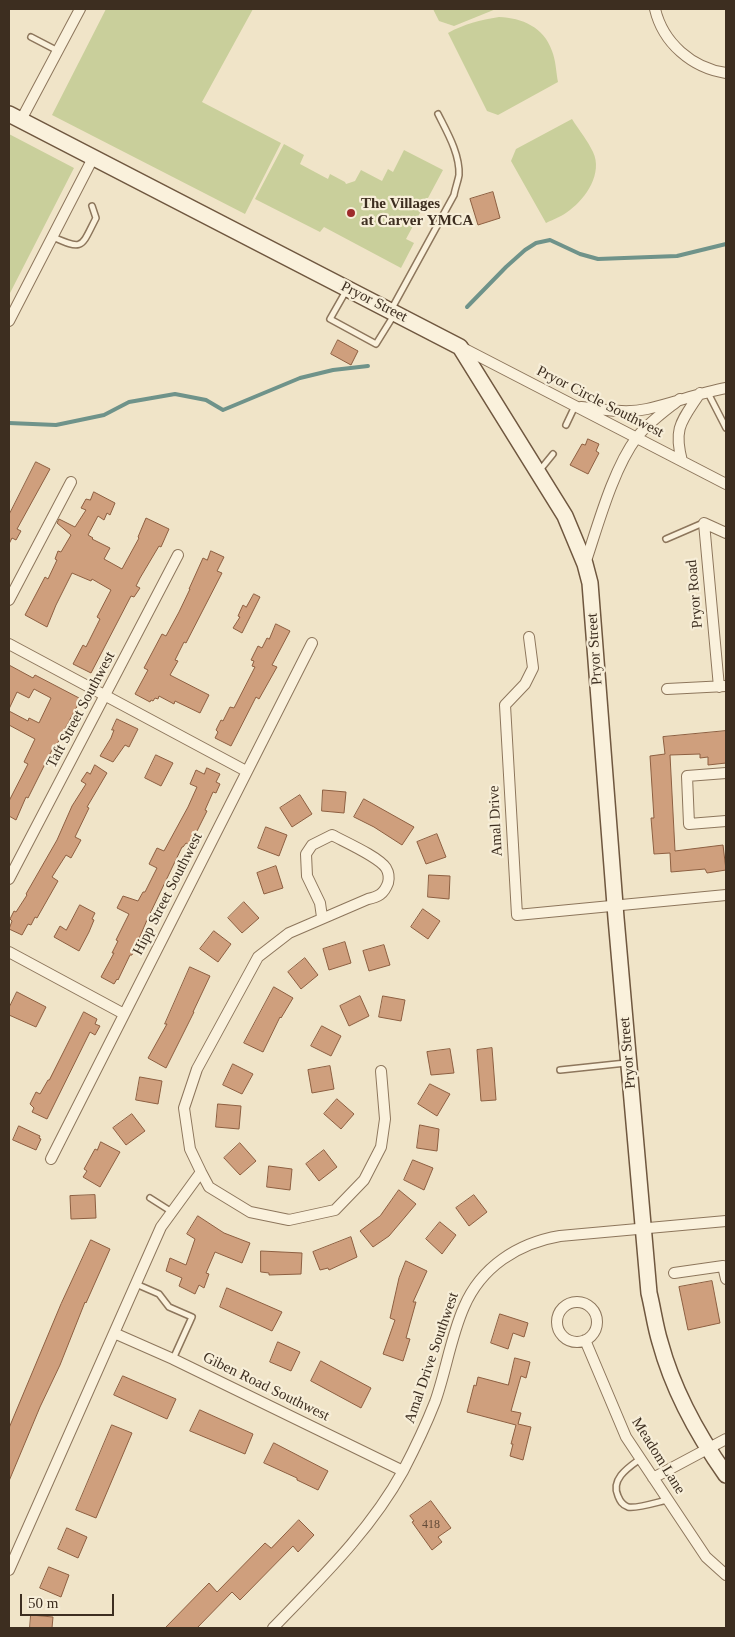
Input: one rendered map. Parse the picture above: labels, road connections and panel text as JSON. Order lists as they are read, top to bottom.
{
  "streets": {
    "main road": ["Pryor Street"],
    "street": [
      "Pryor Circle Southwest",
      "Pryor Road",
      "Taft Street Southwest",
      "Amal Drive",
      "Hipp Street Southwest",
      "Amal Drive Southwest",
      "Giben Road Southwest",
      "Meadom Lane"
    ]
  },
  "crossings": [
    ["Pryor Street", "Pryor Circle Southwest"],
    ["Pryor Street", "Amal Drive"],
    ["Pryor Street", "Amal Drive Southwest"],
    ["Amal Drive Southwest", "Giben Road Southwest"]
  ],
  "places": ["The Villages at Carver YMCA"],
  "house_numbers": ["418"],
  "scale_bar": "50 m"
}
